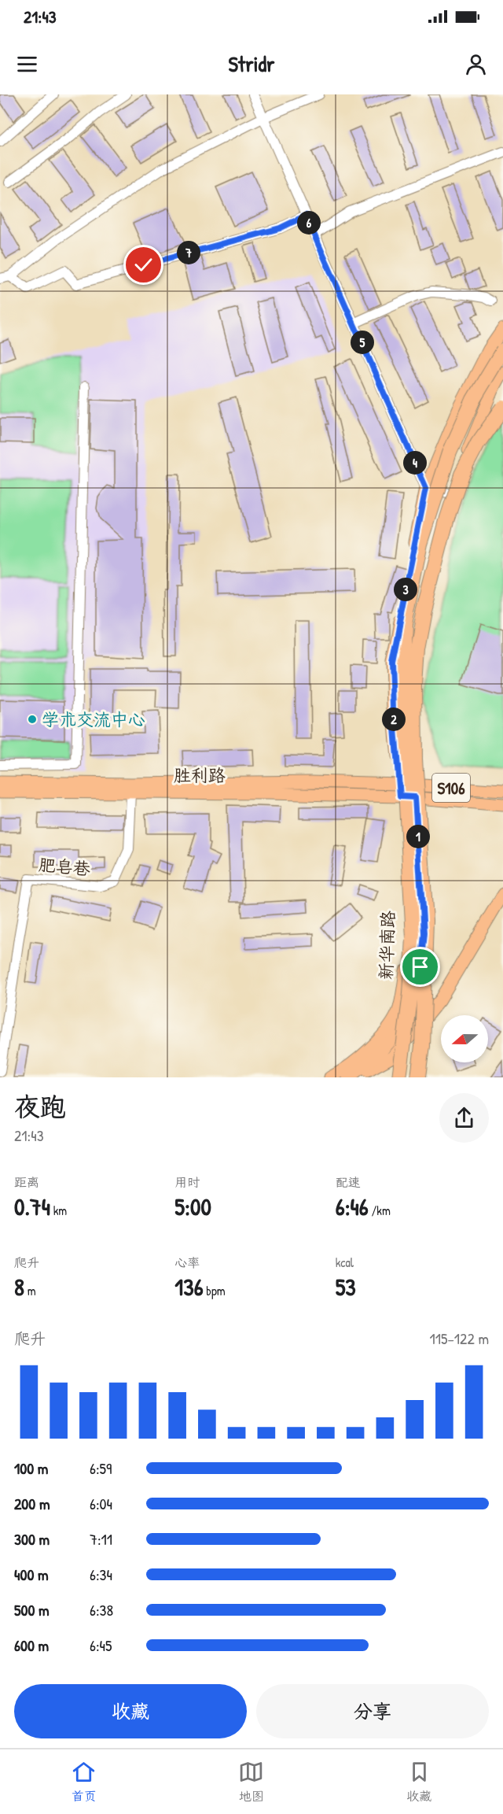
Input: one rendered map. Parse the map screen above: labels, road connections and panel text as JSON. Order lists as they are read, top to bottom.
{
  "streets": {
    "main road": ["胜利路", "S106", "新华南路"],
    "street": ["肥皂巷"]
  },
  "crossings": [
    ["胜利路", "S106"],
    ["胜利路", "肥皂巷"],
    ["胜利路", "新华南路"],
    ["S106", "新华南路"]
  ],
  "places": ["学术交流中心"],
  "north": "left",
  "page": {
    "status": "21:43",
    "header": "Stridr",
    "pins": [
      "6",
      "7",
      "5",
      "4",
      "3",
      "2",
      "1"
    ],
    "heading": ["夜跑", "21:43"],
    "stats": [
      ["距离", "0.74 km"],
      ["用时", "5:00"],
      ["配速", "6:46 /km"],
      ["爬升", "8 m"],
      ["心率", "136 bpm"],
      ["kcal", "53"]
    ],
    "chart": ["爬升", "115–122 m"],
    "list": [
      {
        "name": "100 m",
        "note": "6:59"
      },
      {
        "name": "200 m",
        "note": "6:04"
      },
      {
        "name": "300 m",
        "note": "7:11"
      },
      {
        "name": "400 m",
        "note": "6:34"
      },
      {
        "name": "500 m",
        "note": "6:38"
      },
      {
        "name": "600 m",
        "note": "6:45"
      }
    ],
    "buttons": ["收藏", "分享"],
    "tabs": ["首页", "地图", "收藏"]
  }
}
